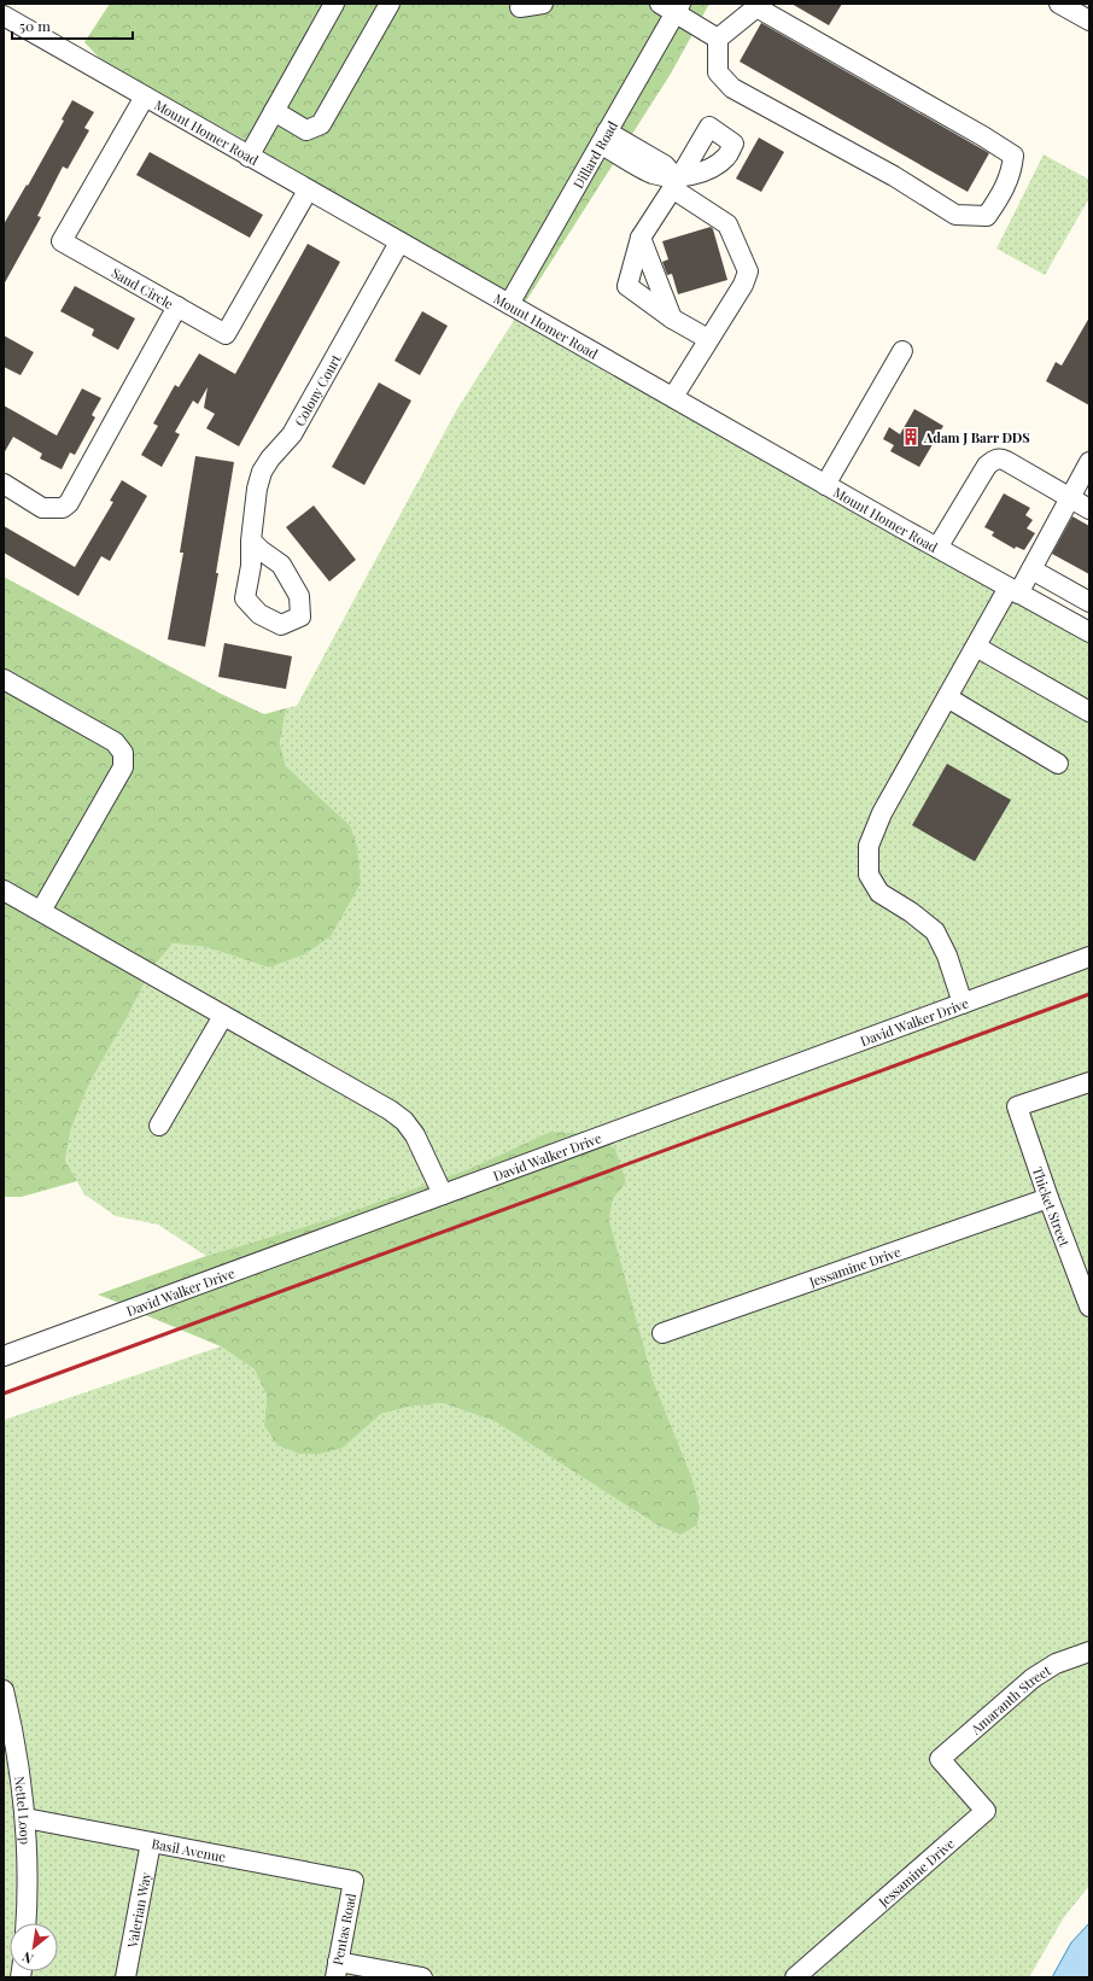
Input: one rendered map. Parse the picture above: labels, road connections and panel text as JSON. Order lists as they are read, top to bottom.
{
  "streets": {
    "street": [
      "Mount Homer Road",
      "Dillard Road",
      "Sand Circle",
      "Colony Court",
      "David Walker Drive",
      "Thicket Street",
      "Jessamine Drive",
      "Amaranth Street",
      "Nettel Loop",
      "Basil Avenue",
      "Valerian Way",
      "Pentas Road"
    ]
  },
  "crossings": [
    ["Mount Homer Road", "Dillard Road"],
    ["Mount Homer Road", "Sand Circle"],
    ["Mount Homer Road", "Colony Court"],
    ["Thicket Street", "Jessamine Drive"],
    ["Jessamine Drive", "Amaranth Street"],
    ["Nettel Loop", "Basil Avenue"],
    ["Basil Avenue", "Valerian Way"],
    ["Basil Avenue", "Pentas Road"]
  ],
  "places": {
    "building": ["Adam J Barr DDS"]
  },
  "scale_bar": "50 m",
  "north": "bottom left"
}
